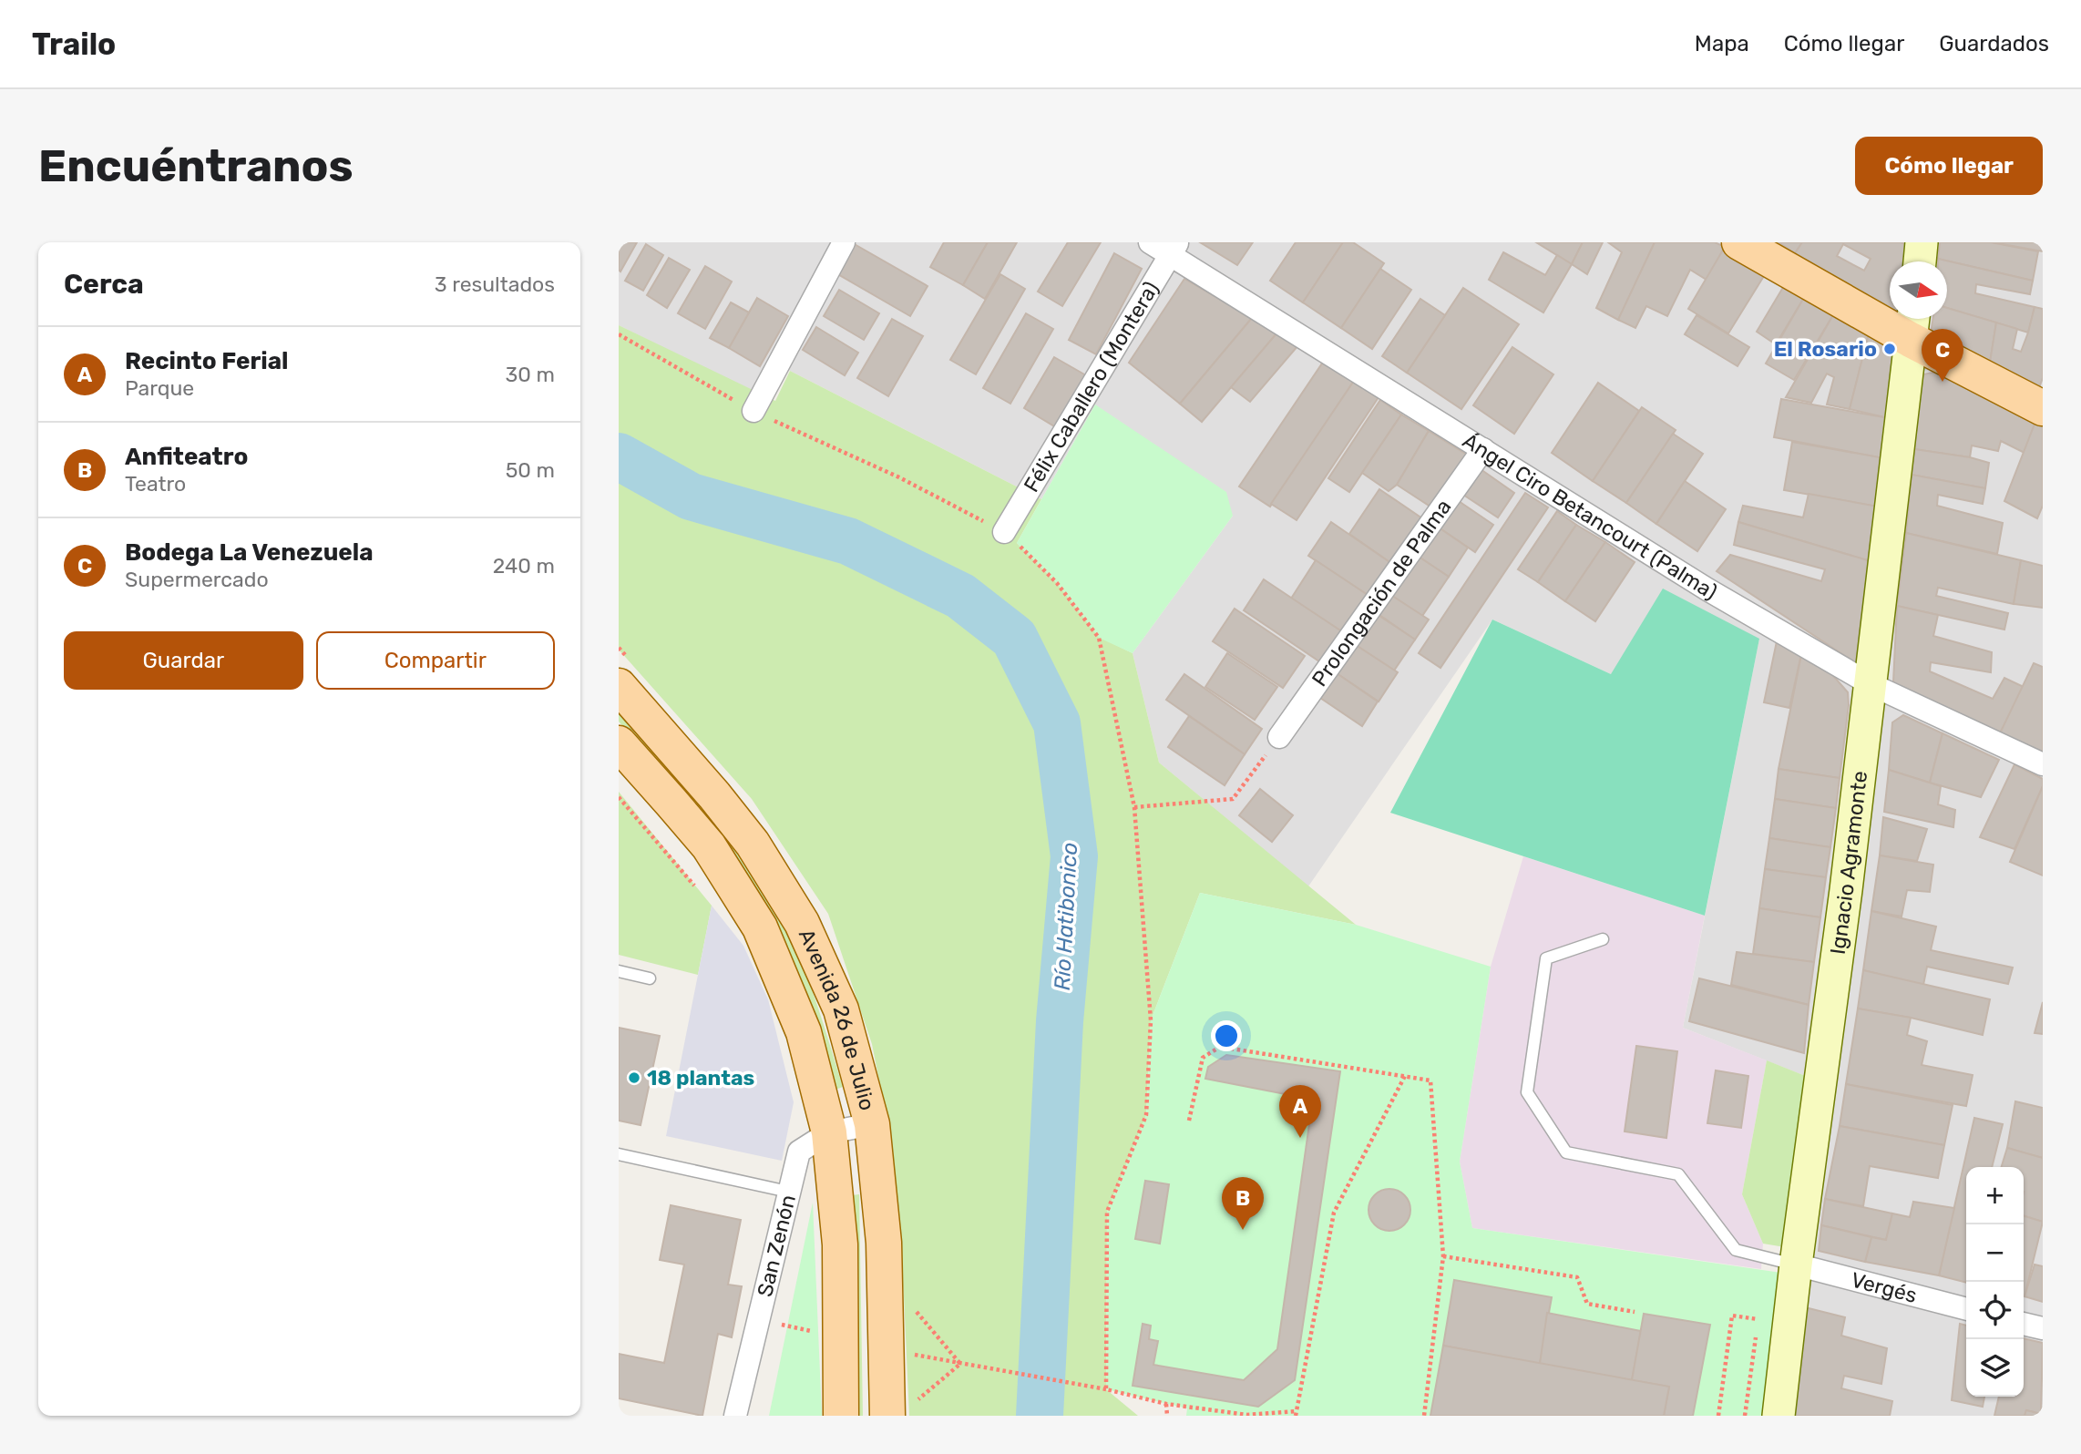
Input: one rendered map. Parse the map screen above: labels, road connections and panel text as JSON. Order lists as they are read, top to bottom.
{
  "streets": {
    "main road": ["Ignacio Agramonte", "Avenida 26 de Julio"],
    "street": [
      "Félix Caballero (Montera)",
      "Ángel Ciro Betancourt (Palma)",
      "Prolongación de Palma",
      "San Zenón",
      "Vergés"
    ]
  },
  "crossings": [
    ["Félix Caballero (Montera)", "Ángel Ciro Betancourt (Palma)"],
    ["Ángel Ciro Betancourt (Palma)", "Prolongación de Palma"],
    ["Ángel Ciro Betancourt (Palma)", "Ignacio Agramonte"],
    ["Ignacio Agramonte", "Vergés"],
    ["Avenida 26 de Julio", "San Zenón"]
  ],
  "water": ["Río Hatibonico"],
  "places": ["El Rosario", "18 plantas"],
  "north": "right",
  "page": {
    "header": "Trailo",
    "nav": ["Mapa", "Cómo llegar", "Guardados"],
    "buttons": [
      "Cómo llegar",
      ["Guardar", "Compartir"]
    ],
    "title": "Encuéntranos",
    "heading": ["Cerca", "3 resultados"],
    "list": [
      {
        "mark": "A",
        "name": "Recinto Ferial",
        "note": "Parque",
        "value": "30 m"
      },
      {
        "mark": "B",
        "name": "Anfiteatro",
        "note": "Teatro",
        "value": "50 m"
      },
      {
        "mark": "C",
        "name": "Bodega La Venezuela",
        "note": "Supermercado",
        "value": "240 m"
      }
    ],
    "pins": ["C", "A", "B"],
    "map_buttons": ["+", "−"]
  }
}
